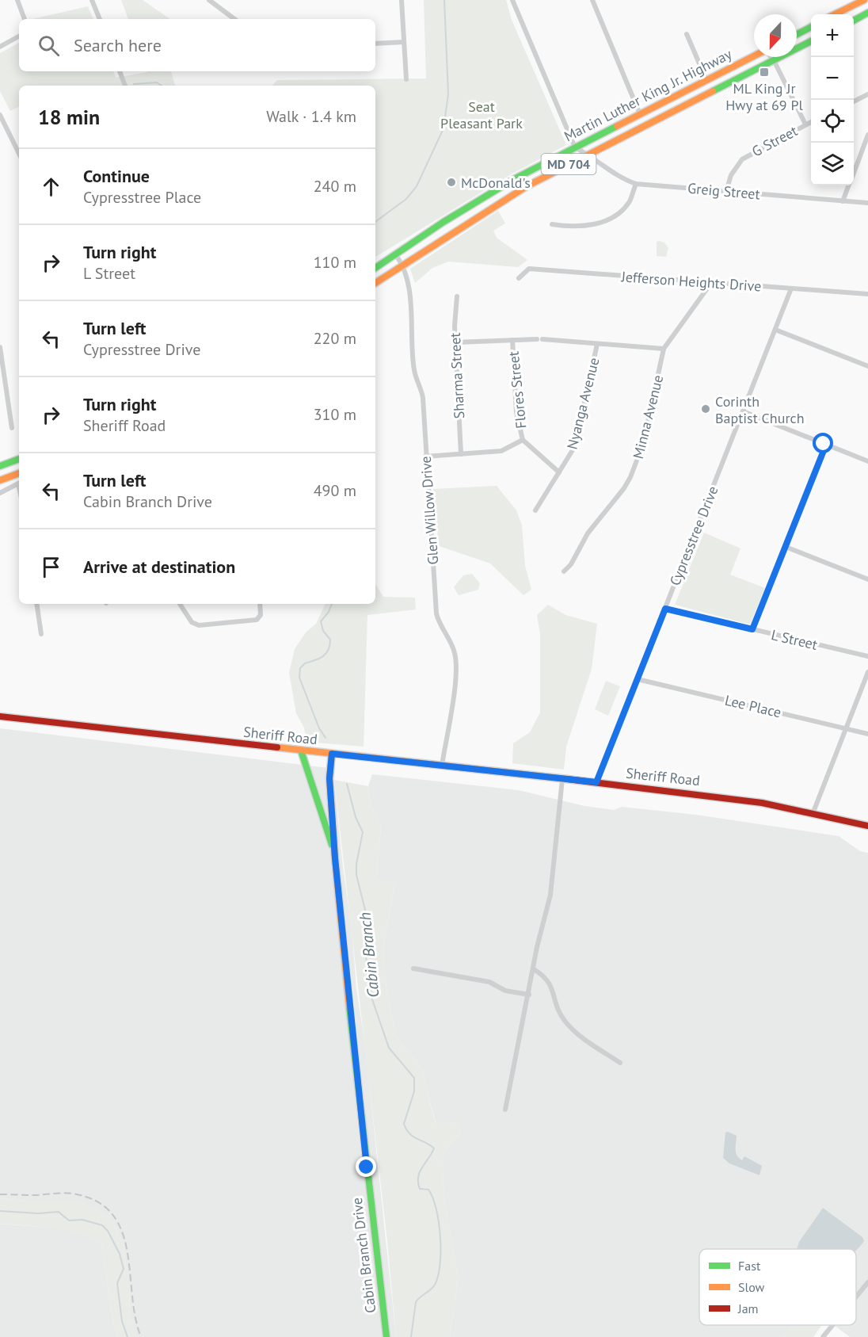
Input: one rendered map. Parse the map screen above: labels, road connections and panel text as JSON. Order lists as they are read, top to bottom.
{
  "streets": {
    "main road": [
      "Martin Luther King Jr. Highway",
      "MD 704",
      "Sheriff Road",
      "Cabin Branch Drive"
    ],
    "street": [
      "G Street",
      "Greig Street",
      "Jefferson Heights Drive",
      "Sharma Street",
      "Flores Street",
      "Nyanga Avenue",
      "Minna Avenue",
      "Glen Willow Drive",
      "Cypresstree Drive",
      "L Street",
      "Lee Place"
    ]
  },
  "crossings": [
    ["Martin Luther King Jr. Highway", "Greig Street"],
    ["Martin Luther King Jr. Highway", "Glen Willow Drive"],
    ["G Street", "Greig Street"],
    ["Jefferson Heights Drive", "Minna Avenue"],
    ["Jefferson Heights Drive", "Cypresstree Drive"],
    ["Glen Willow Drive", "Sheriff Road"],
    ["Cypresstree Drive", "L Street"],
    ["Cypresstree Drive", "Lee Place"],
    ["Cypresstree Drive", "Sheriff Road"],
    ["Sheriff Road", "Cabin Branch Drive"]
  ],
  "water": ["Cabin Branch"],
  "parks": ["Seat Pleasant Park"],
  "places": {
    "transit": ["ML King Jr Hwy at 69 Pl"],
    "other": ["McDonald's", "Corinth Baptist Church"]
  },
  "legend": ["Fast", "Slow", "Jam"],
  "north": "bottom",
  "page": {
    "map_buttons": ["+", "−"],
    "search": "Search here",
    "heading": ["18 min", "Walk · 1.4 km"],
    "list": [
      ["Continue", "Cypresstree Place", "240 m"],
      ["Turn right", "L Street", "110 m"],
      ["Turn left", "Cypresstree Drive", "220 m"],
      ["Turn right", "Sheriff Road", "310 m"],
      ["Turn left", "Cabin Branch Drive", "490 m"],
      "Arrive at destination"
    ]
  }
}
